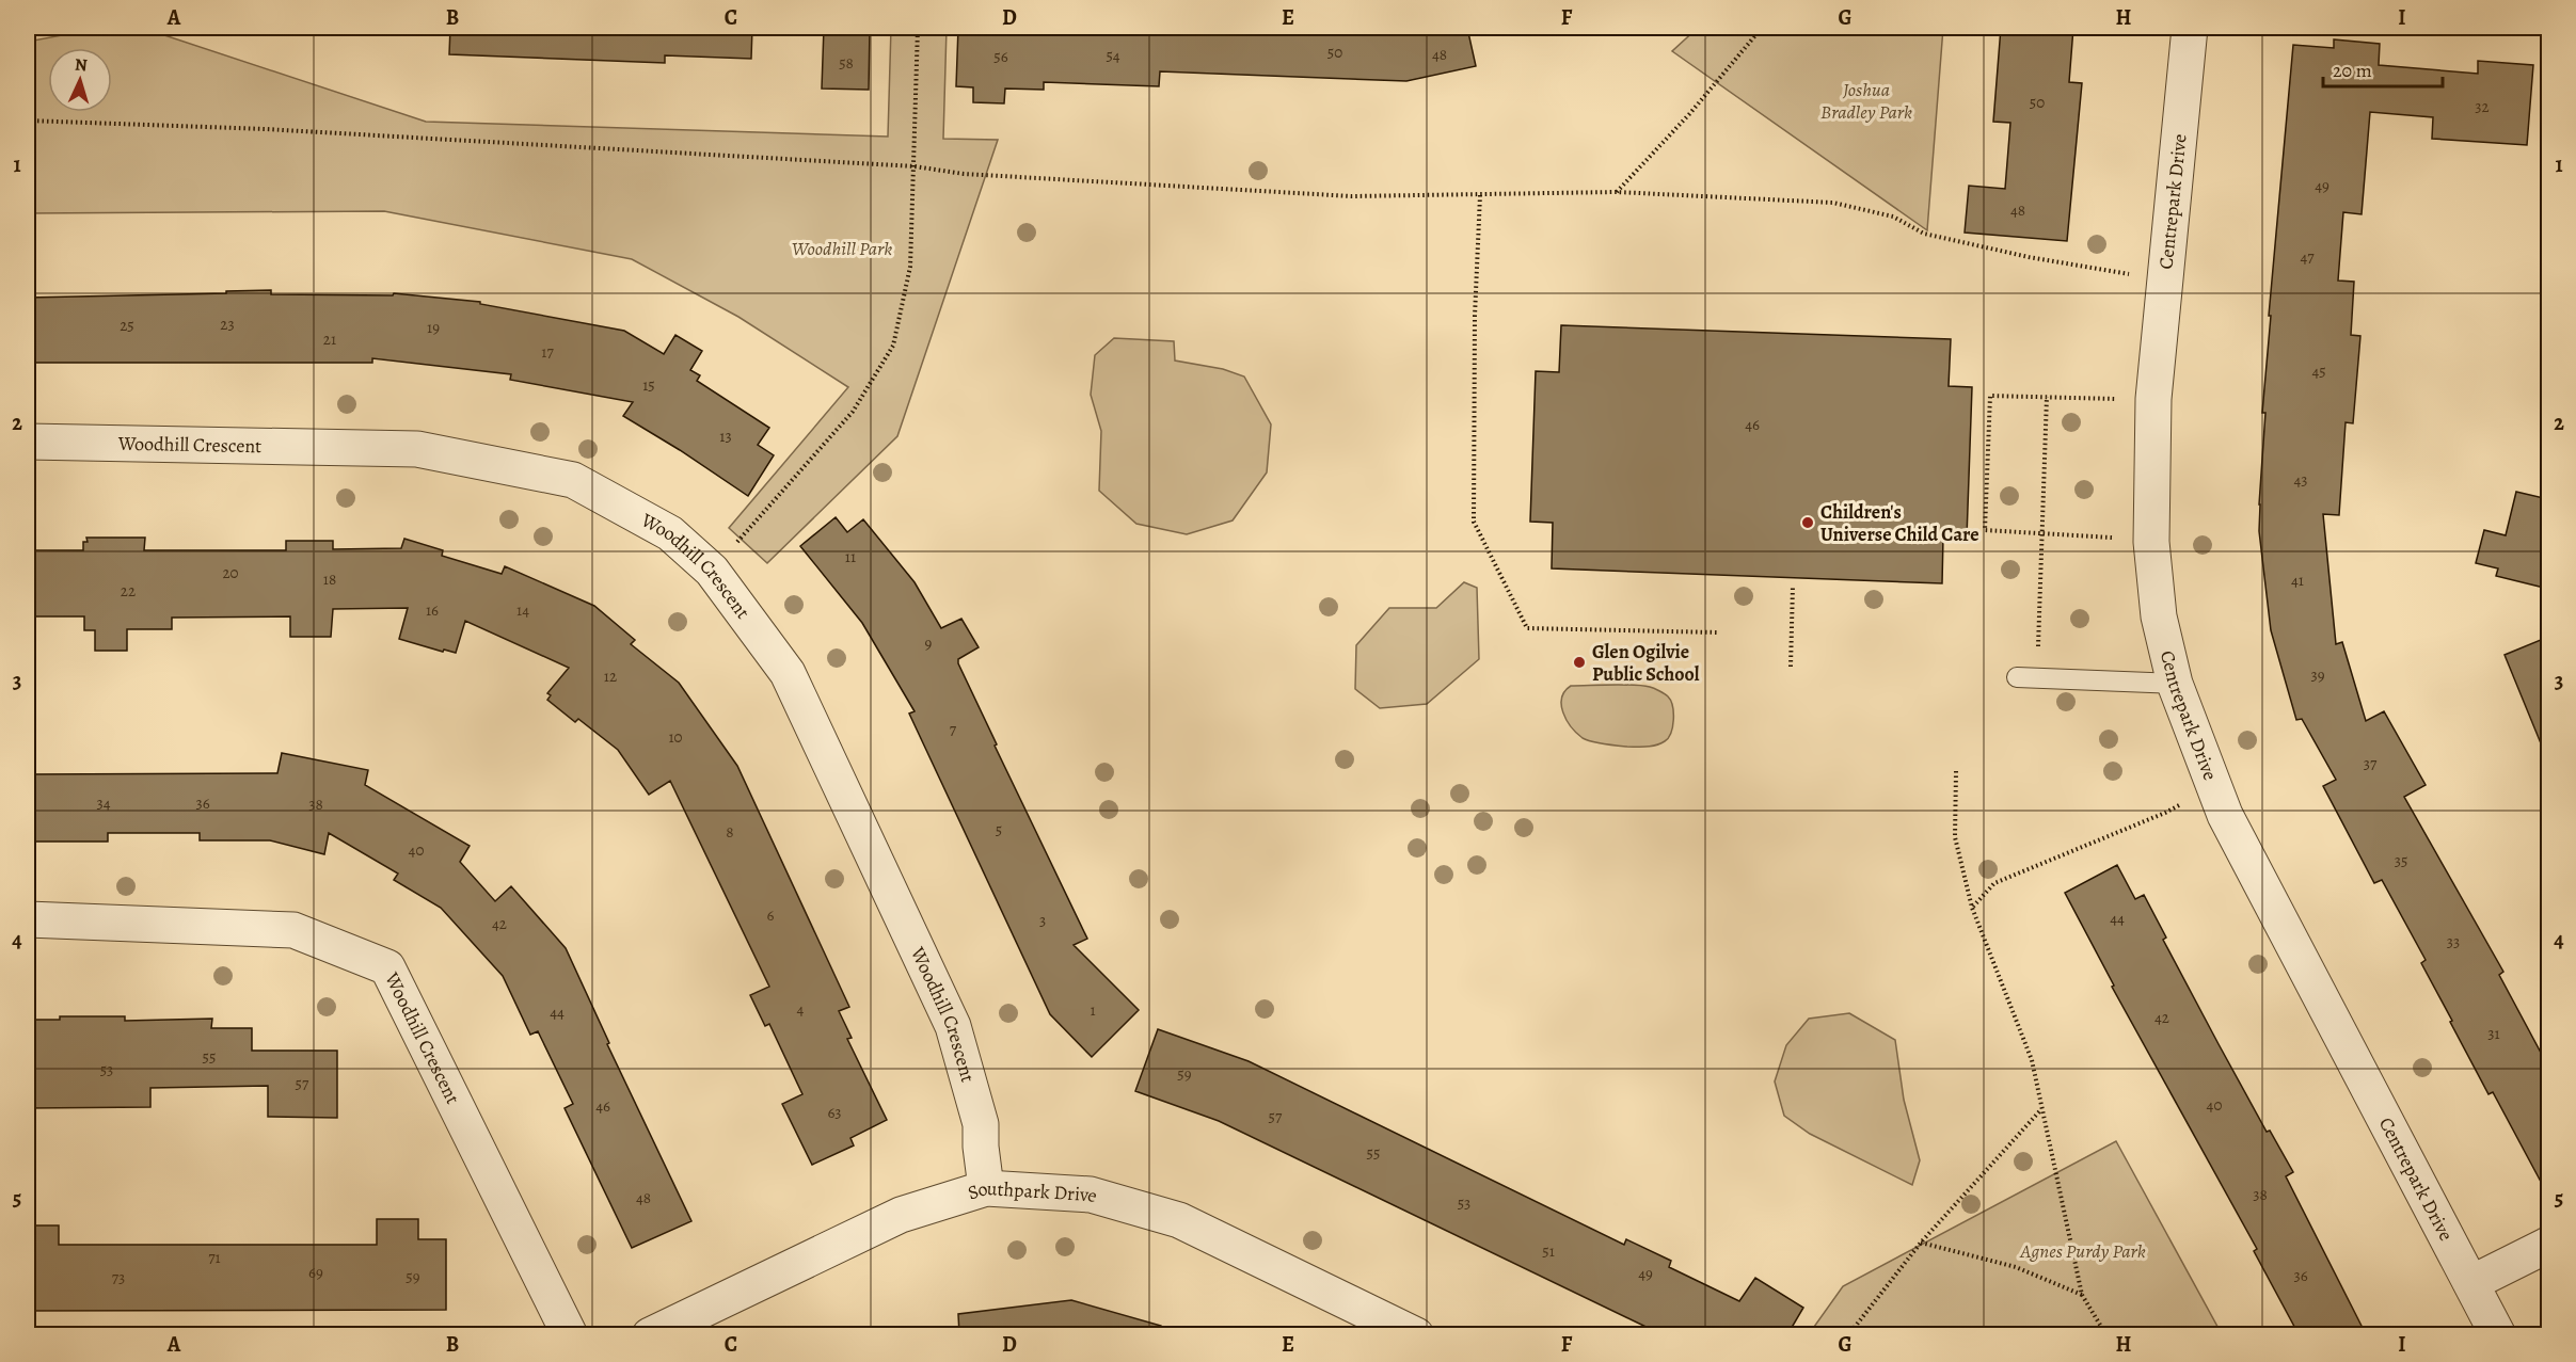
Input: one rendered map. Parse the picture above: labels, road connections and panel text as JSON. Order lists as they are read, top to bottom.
{
  "streets": {
    "street": ["Centrepark Drive", "Woodhill Crescent", "Southpark Drive"]
  },
  "crossings": [
    ["Woodhill Crescent", "Southpark Drive"]
  ],
  "parks": ["Joshua Bradley Park", "Woodhill Park", "Agnes Purdy Park"],
  "places": ["Children's Universe Child Care", "Glen Ogilvie Public School"],
  "house_numbers": [
    "50",
    "48",
    "54",
    "56",
    "58",
    "50",
    "32",
    "49",
    "48",
    "47",
    "23",
    "25",
    "19",
    "21",
    "17",
    "45",
    "15",
    "46",
    "13",
    "43",
    "11",
    "20",
    "18",
    "41",
    "22",
    "16",
    "14",
    "9",
    "39",
    "12",
    "7",
    "10",
    "37",
    "34",
    "36",
    "38",
    "5",
    "8",
    "40",
    "35",
    "6",
    "44",
    "3",
    "42",
    "33",
    "4",
    "1",
    "44",
    "42",
    "31",
    "55",
    "53",
    "59",
    "57",
    "40",
    "46",
    "63",
    "57",
    "55",
    "38",
    "48",
    "53",
    "51",
    "71",
    "69",
    "49",
    "36",
    "59",
    "73"
  ],
  "scale_bar": "20 m",
  "north": "top",
  "grid": {
    "columns": [
      "A",
      "B",
      "C",
      "D",
      "E",
      "F",
      "G",
      "H",
      "I"
    ],
    "rows": [
      "1",
      "2",
      "3",
      "4",
      "5"
    ]
  }
}
